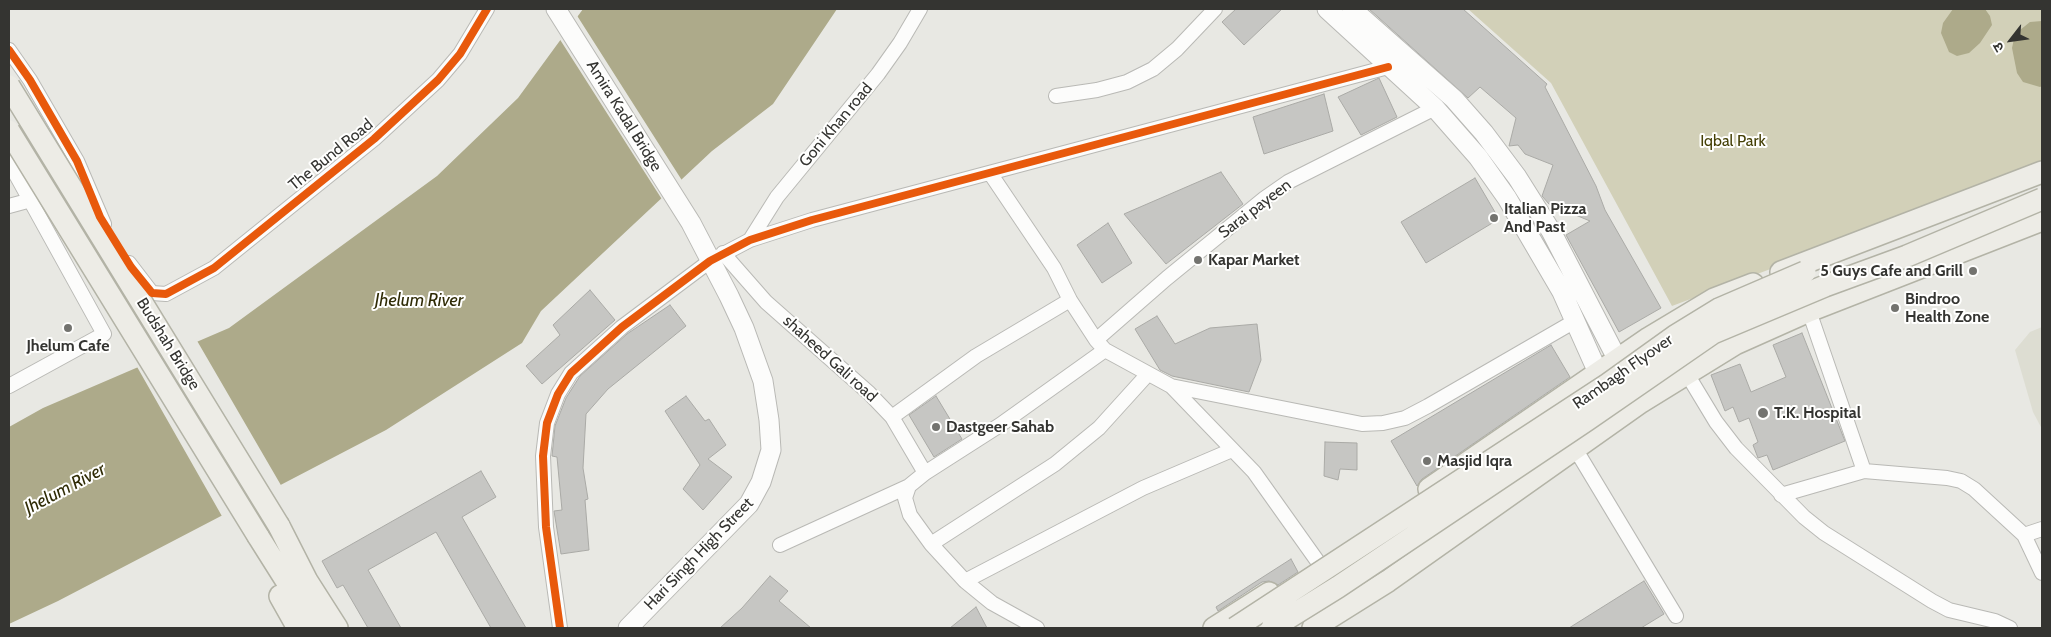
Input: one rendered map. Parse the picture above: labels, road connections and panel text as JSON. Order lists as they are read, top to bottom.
{
  "streets": {
    "main road": ["Budshah Bridge", "Rambagh Flyover"],
    "street": [
      "Amira Kadal Bridge",
      "Goni Khan road",
      "The Bund Road",
      "Sarai payeen",
      "shaheed Gali road",
      "Hari Singh High Street"
    ]
  },
  "crossings": [
    ["Amira Kadal Bridge", "Hari Singh High Street"],
    ["Sarai payeen", "shaheed Gali road"],
    ["shaheed Gali road", "Hari Singh High Street"]
  ],
  "water": ["Jhelum River"],
  "parks": ["Iqbal Park"],
  "places": [
    "Italian Pizza And Past",
    "Kapar Market",
    "5 Guys Cafe and Grill",
    "Bindroo Health Zone",
    "Jhelum Cafe",
    "T.K. Hospital",
    "Dastgeer Sahab",
    "Masjid Iqra"
  ],
  "north": "bottom left"
}
